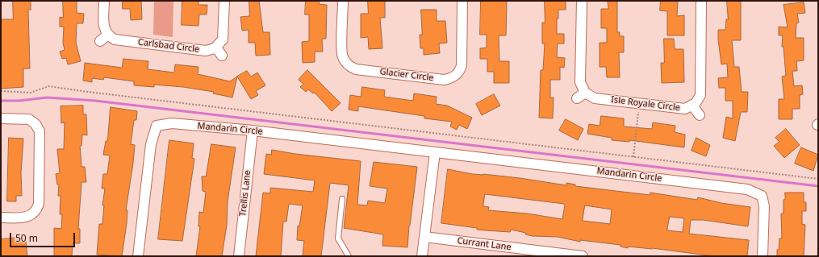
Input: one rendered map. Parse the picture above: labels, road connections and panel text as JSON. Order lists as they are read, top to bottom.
{
  "streets": {
    "street": [
      "Carlsbad Circle",
      "Glacier Circle",
      "Isle Royale Circle",
      "Mandarin Circle",
      "Trellis Lane",
      "Currant Lane"
    ]
  },
  "crossings": [
    ["Mandarin Circle", "Trellis Lane"]
  ],
  "scale_bar": "50 m"
}
